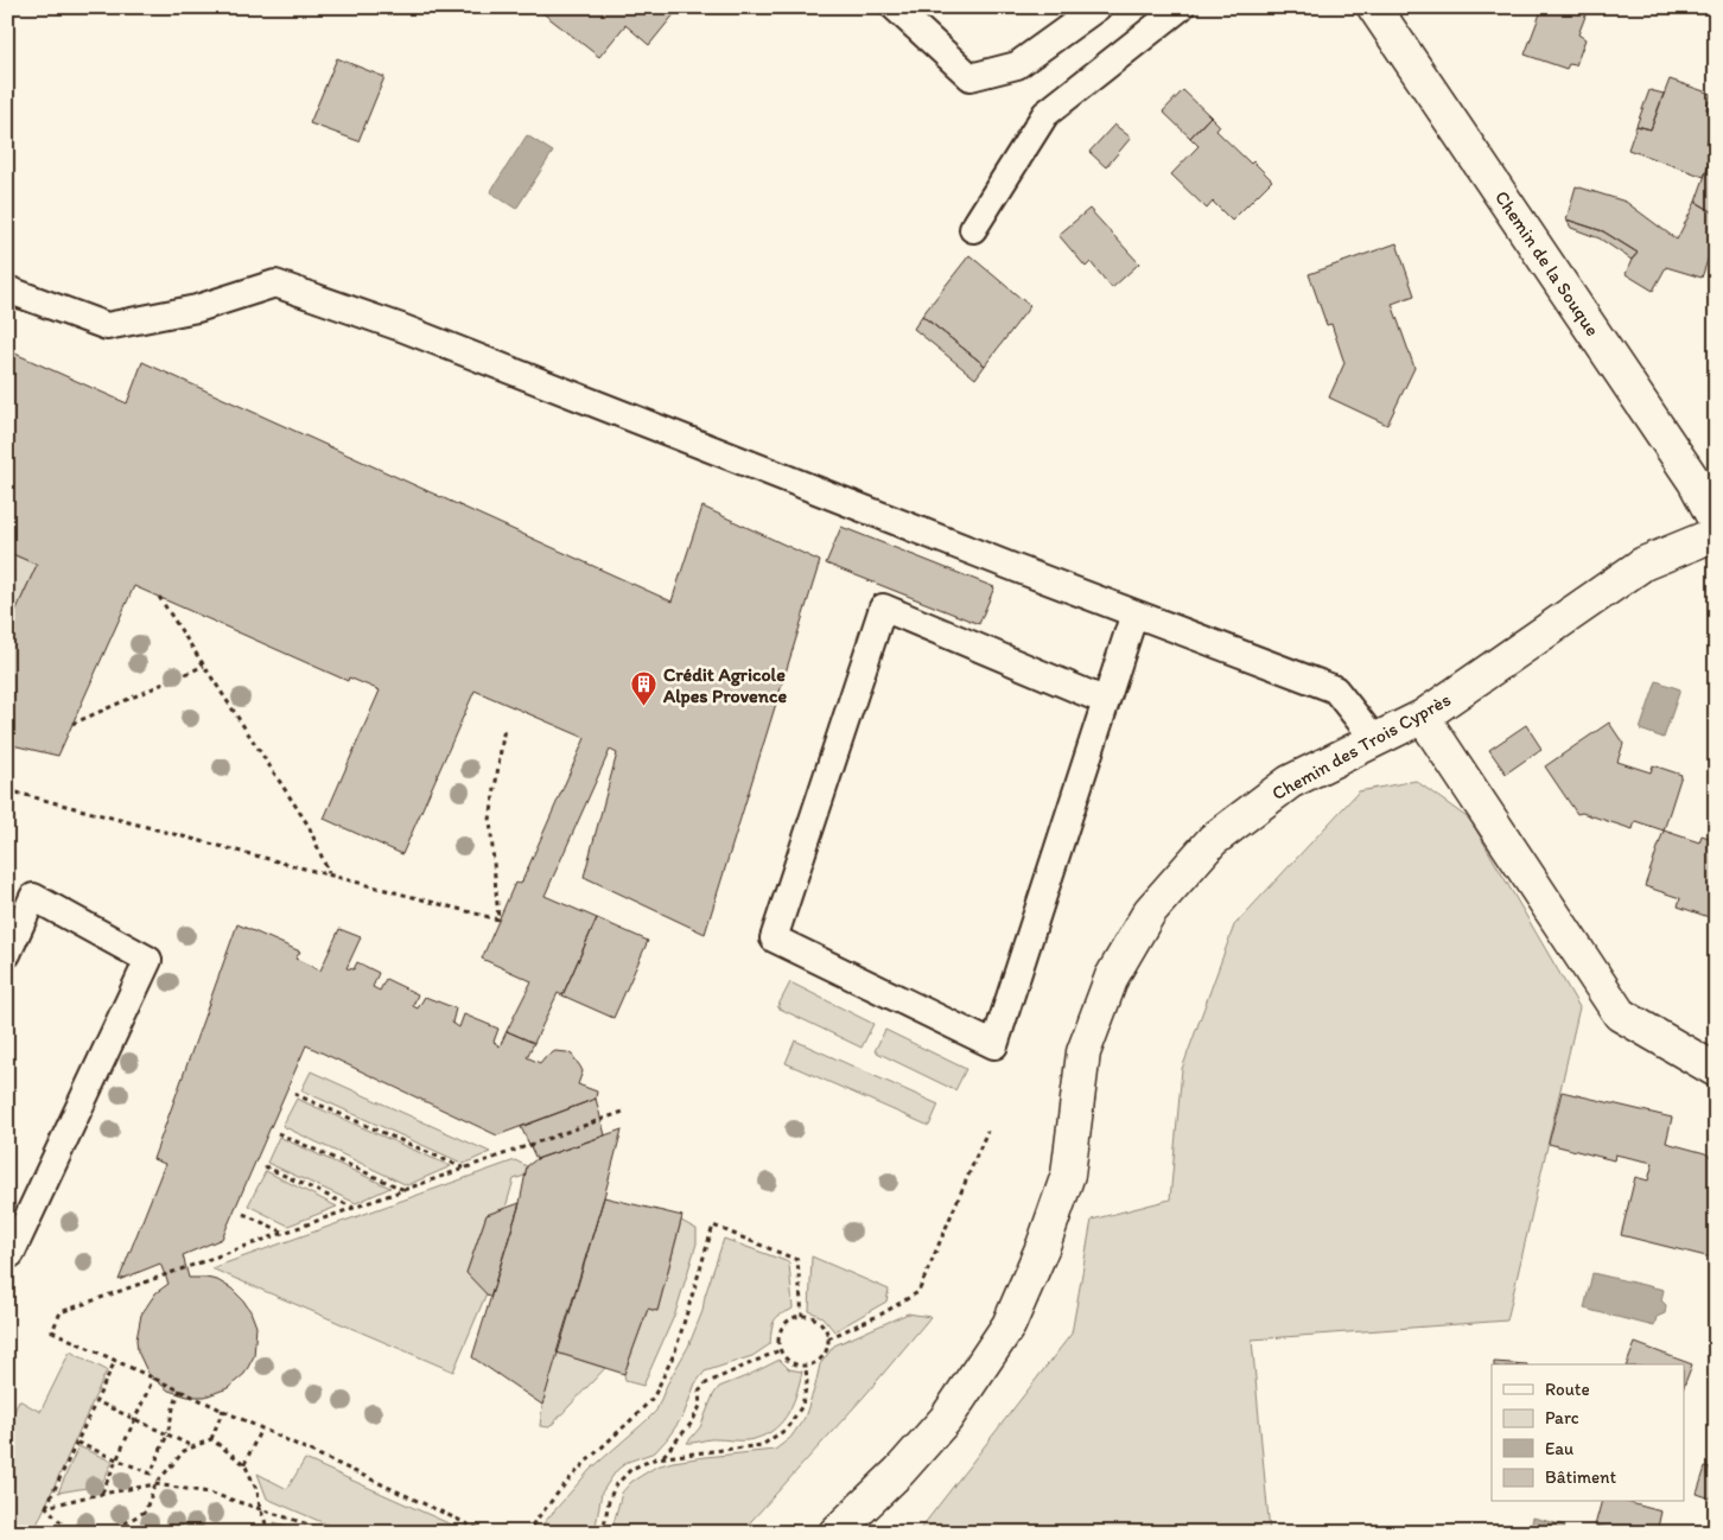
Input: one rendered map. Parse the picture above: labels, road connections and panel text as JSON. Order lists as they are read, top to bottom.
{
  "streets": {
    "street": ["Chemin de la Souque", "Chemin des Trois Cyprès"]
  },
  "places": {
    "building": ["Crédit Agricole Alpes Provence"]
  },
  "legend": [
    "Route",
    "Parc",
    "Eau",
    "Bâtiment"
  ]
}
